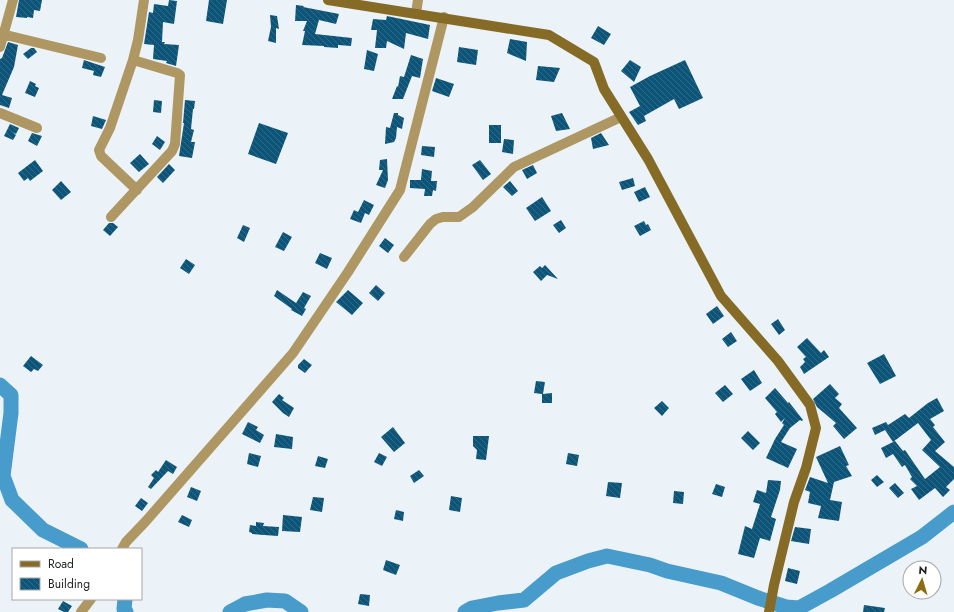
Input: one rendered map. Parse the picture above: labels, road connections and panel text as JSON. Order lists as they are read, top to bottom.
{
  "legend": ["Road", "Building"],
  "north": "top"
}
